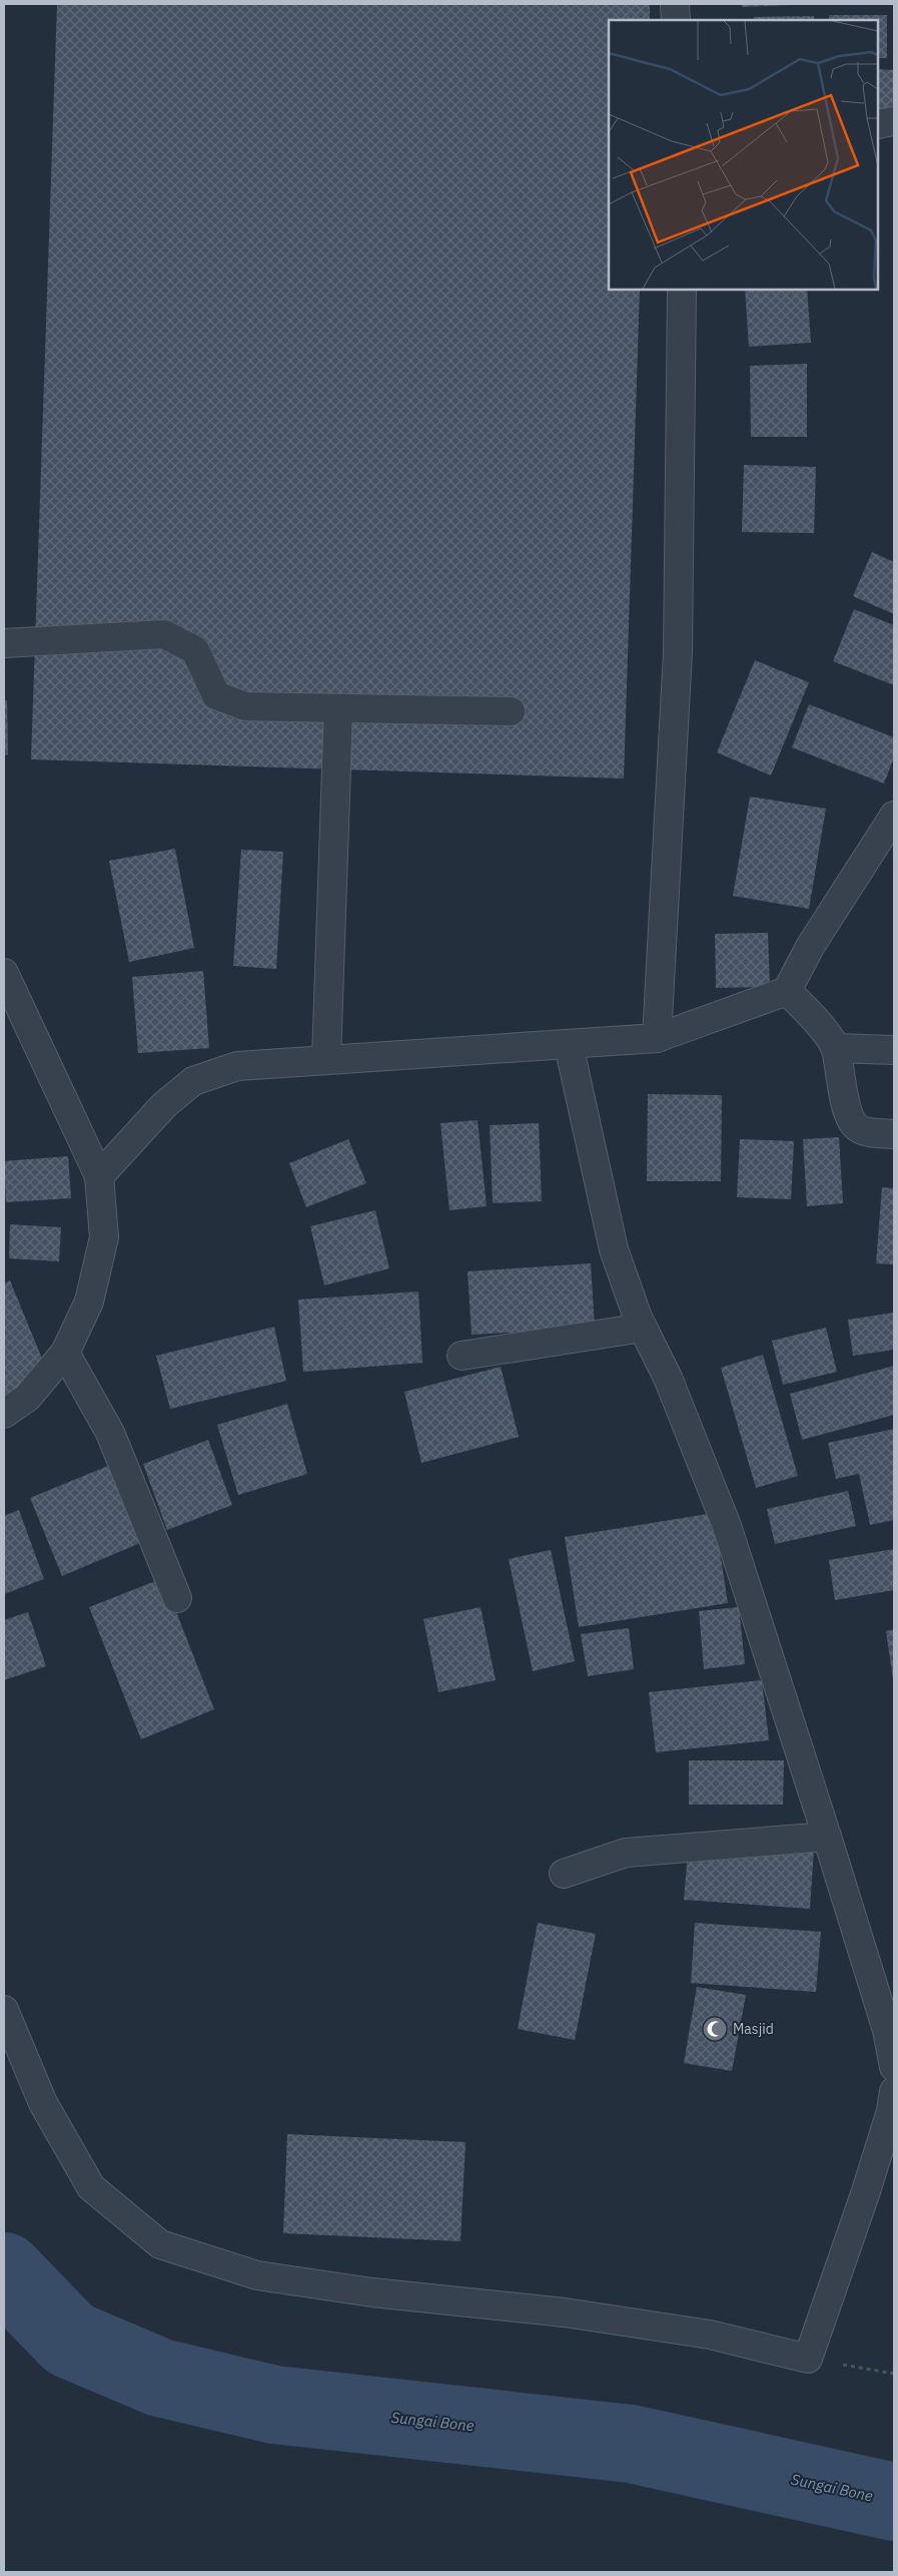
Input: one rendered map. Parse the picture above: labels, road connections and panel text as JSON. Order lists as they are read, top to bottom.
{
  "water": ["Sungai Bone"],
  "places": {
    "mosque": ["Masjid"]
  }
}
